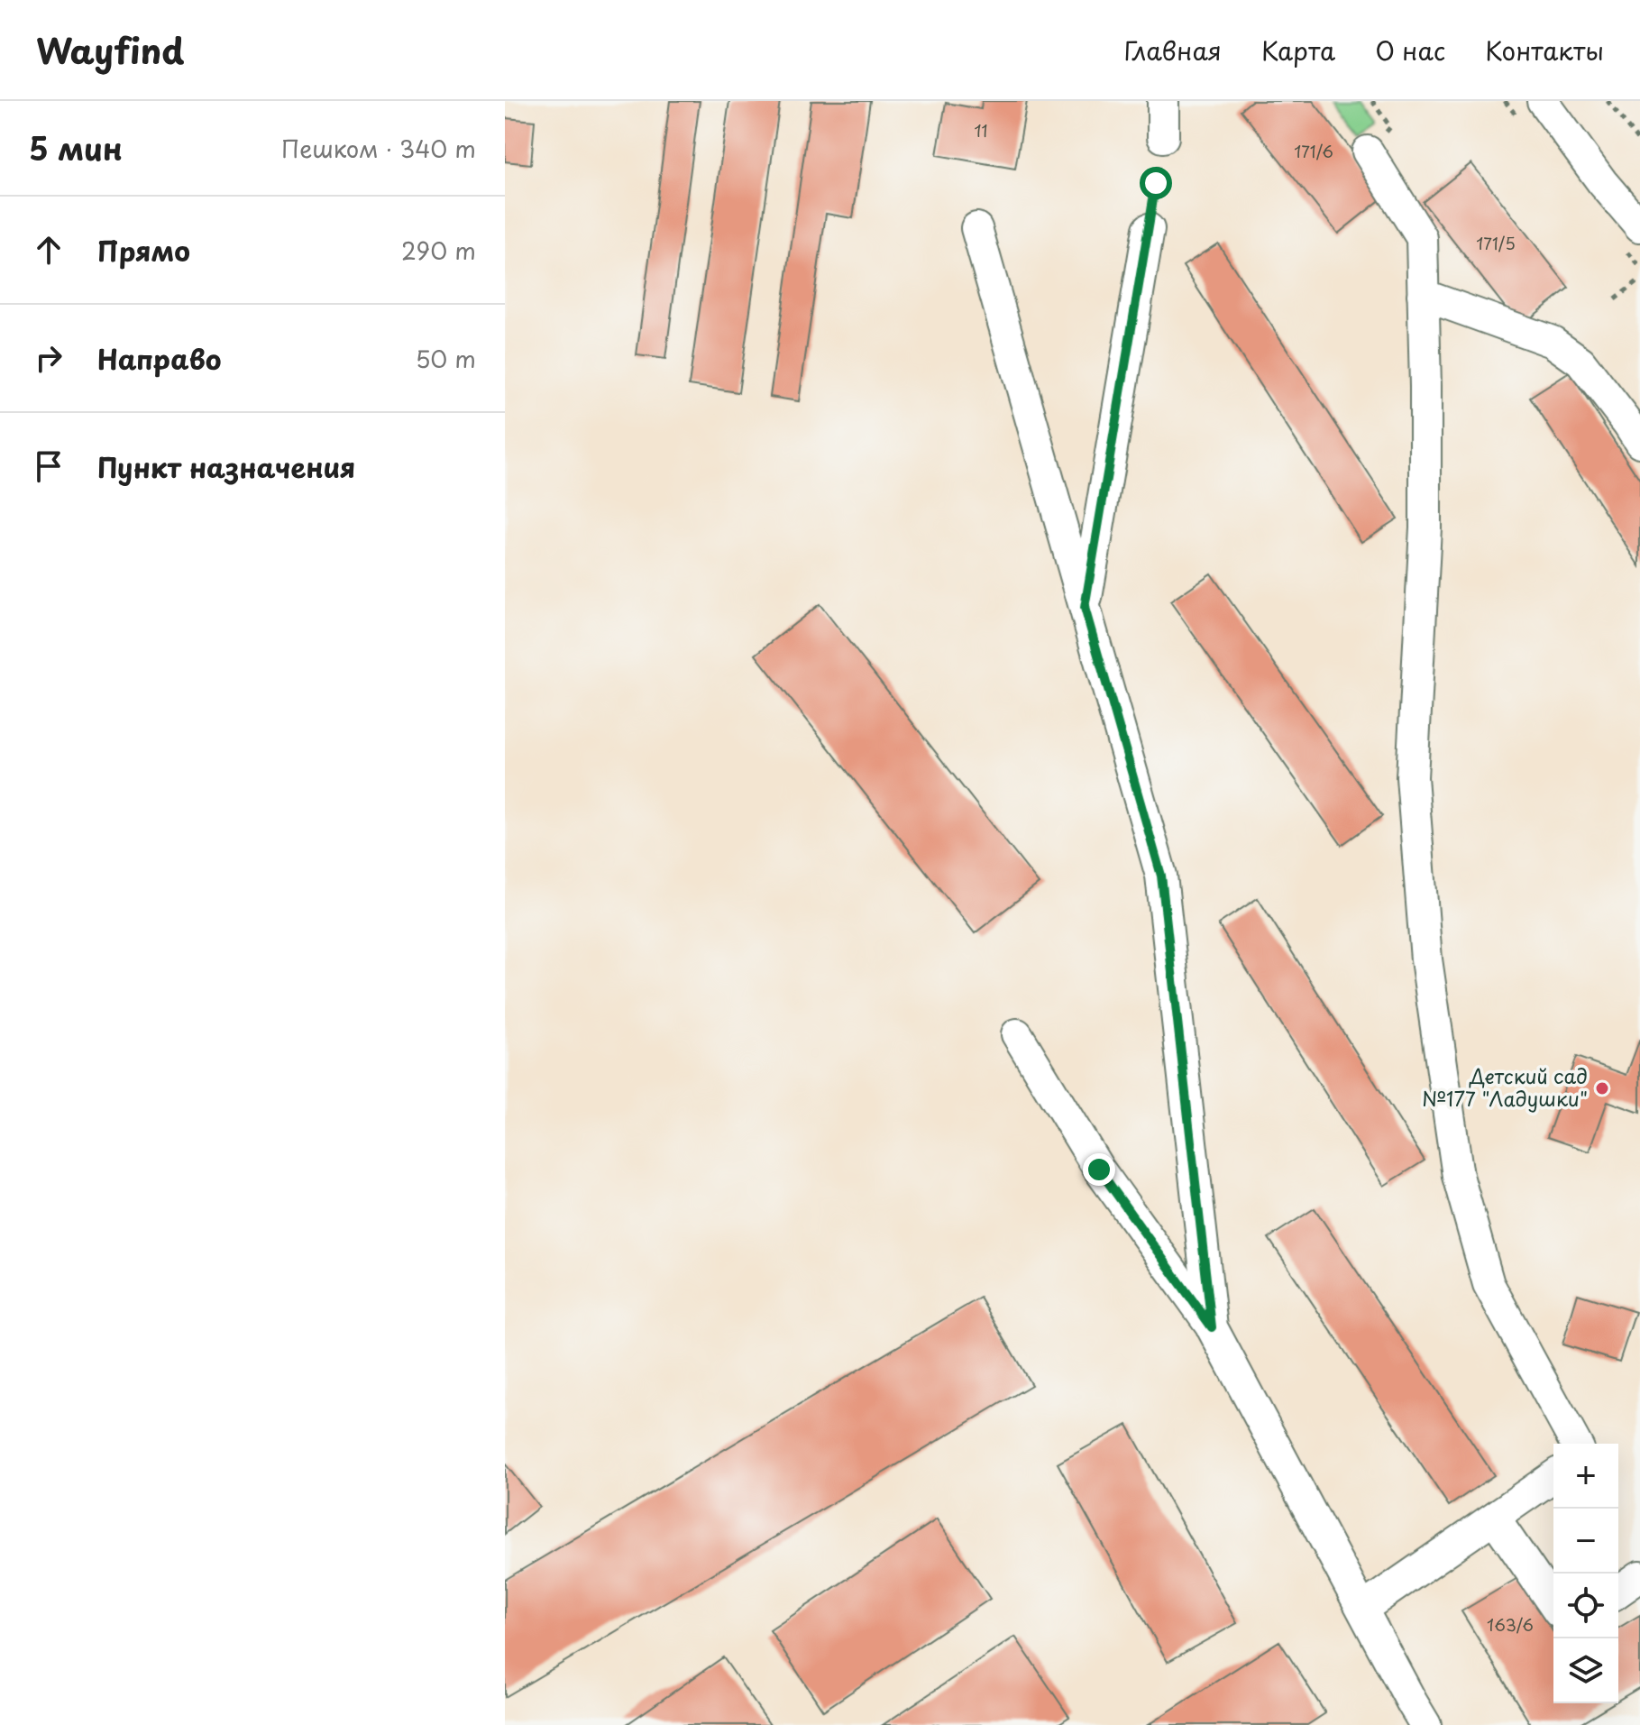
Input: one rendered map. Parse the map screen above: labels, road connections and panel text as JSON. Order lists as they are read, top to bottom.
{
  "places": ["Детский сад №177 \"Ладушки\""],
  "house_numbers": [
    "11",
    "171/6",
    "171/5",
    "163/6"
  ],
  "page": {
    "header": "Wayfind",
    "nav": [
      "Главная",
      "Карта",
      "О нас",
      "Контакты"
    ],
    "heading": ["5 мин", "Пешком · 340 m"],
    "list": [
      ["Прямо", "290 m"],
      ["Направо", "50 m"],
      "Пункт назначения"
    ],
    "map_buttons": ["+", "−"]
  }
}
